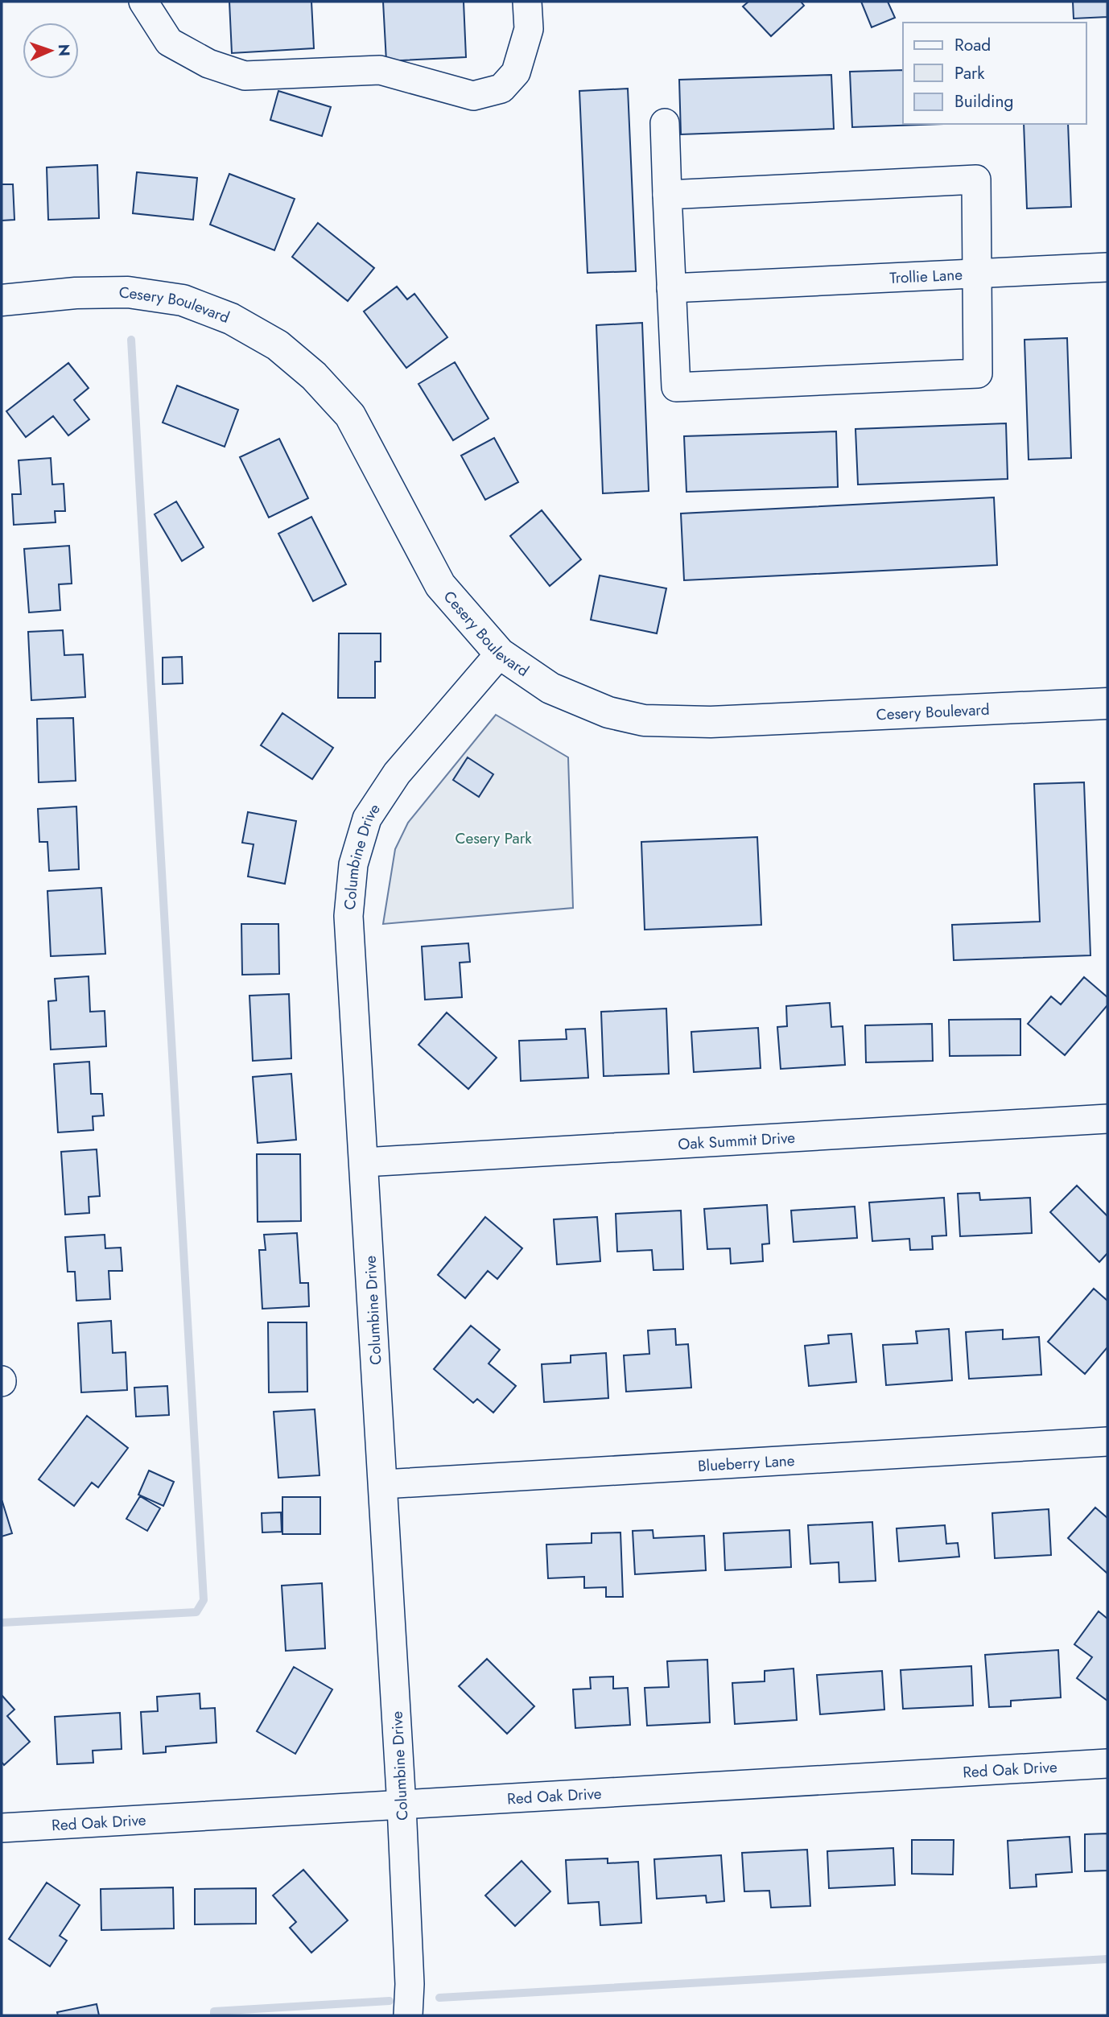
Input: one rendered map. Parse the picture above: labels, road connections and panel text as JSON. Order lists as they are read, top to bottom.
{
  "streets": {
    "main road": ["Cesery Boulevard"],
    "street": [
      "Trollie Lane",
      "Columbine Drive",
      "Oak Summit Drive",
      "Blueberry Lane",
      "Red Oak Drive"
    ]
  },
  "crossings": [
    ["Cesery Boulevard", "Columbine Drive"],
    ["Columbine Drive", "Oak Summit Drive"],
    ["Columbine Drive", "Blueberry Lane"],
    ["Columbine Drive", "Red Oak Drive"]
  ],
  "parks": ["Cesery Park"],
  "legend": ["Road", "Park", "Building"],
  "north": "right"
}
